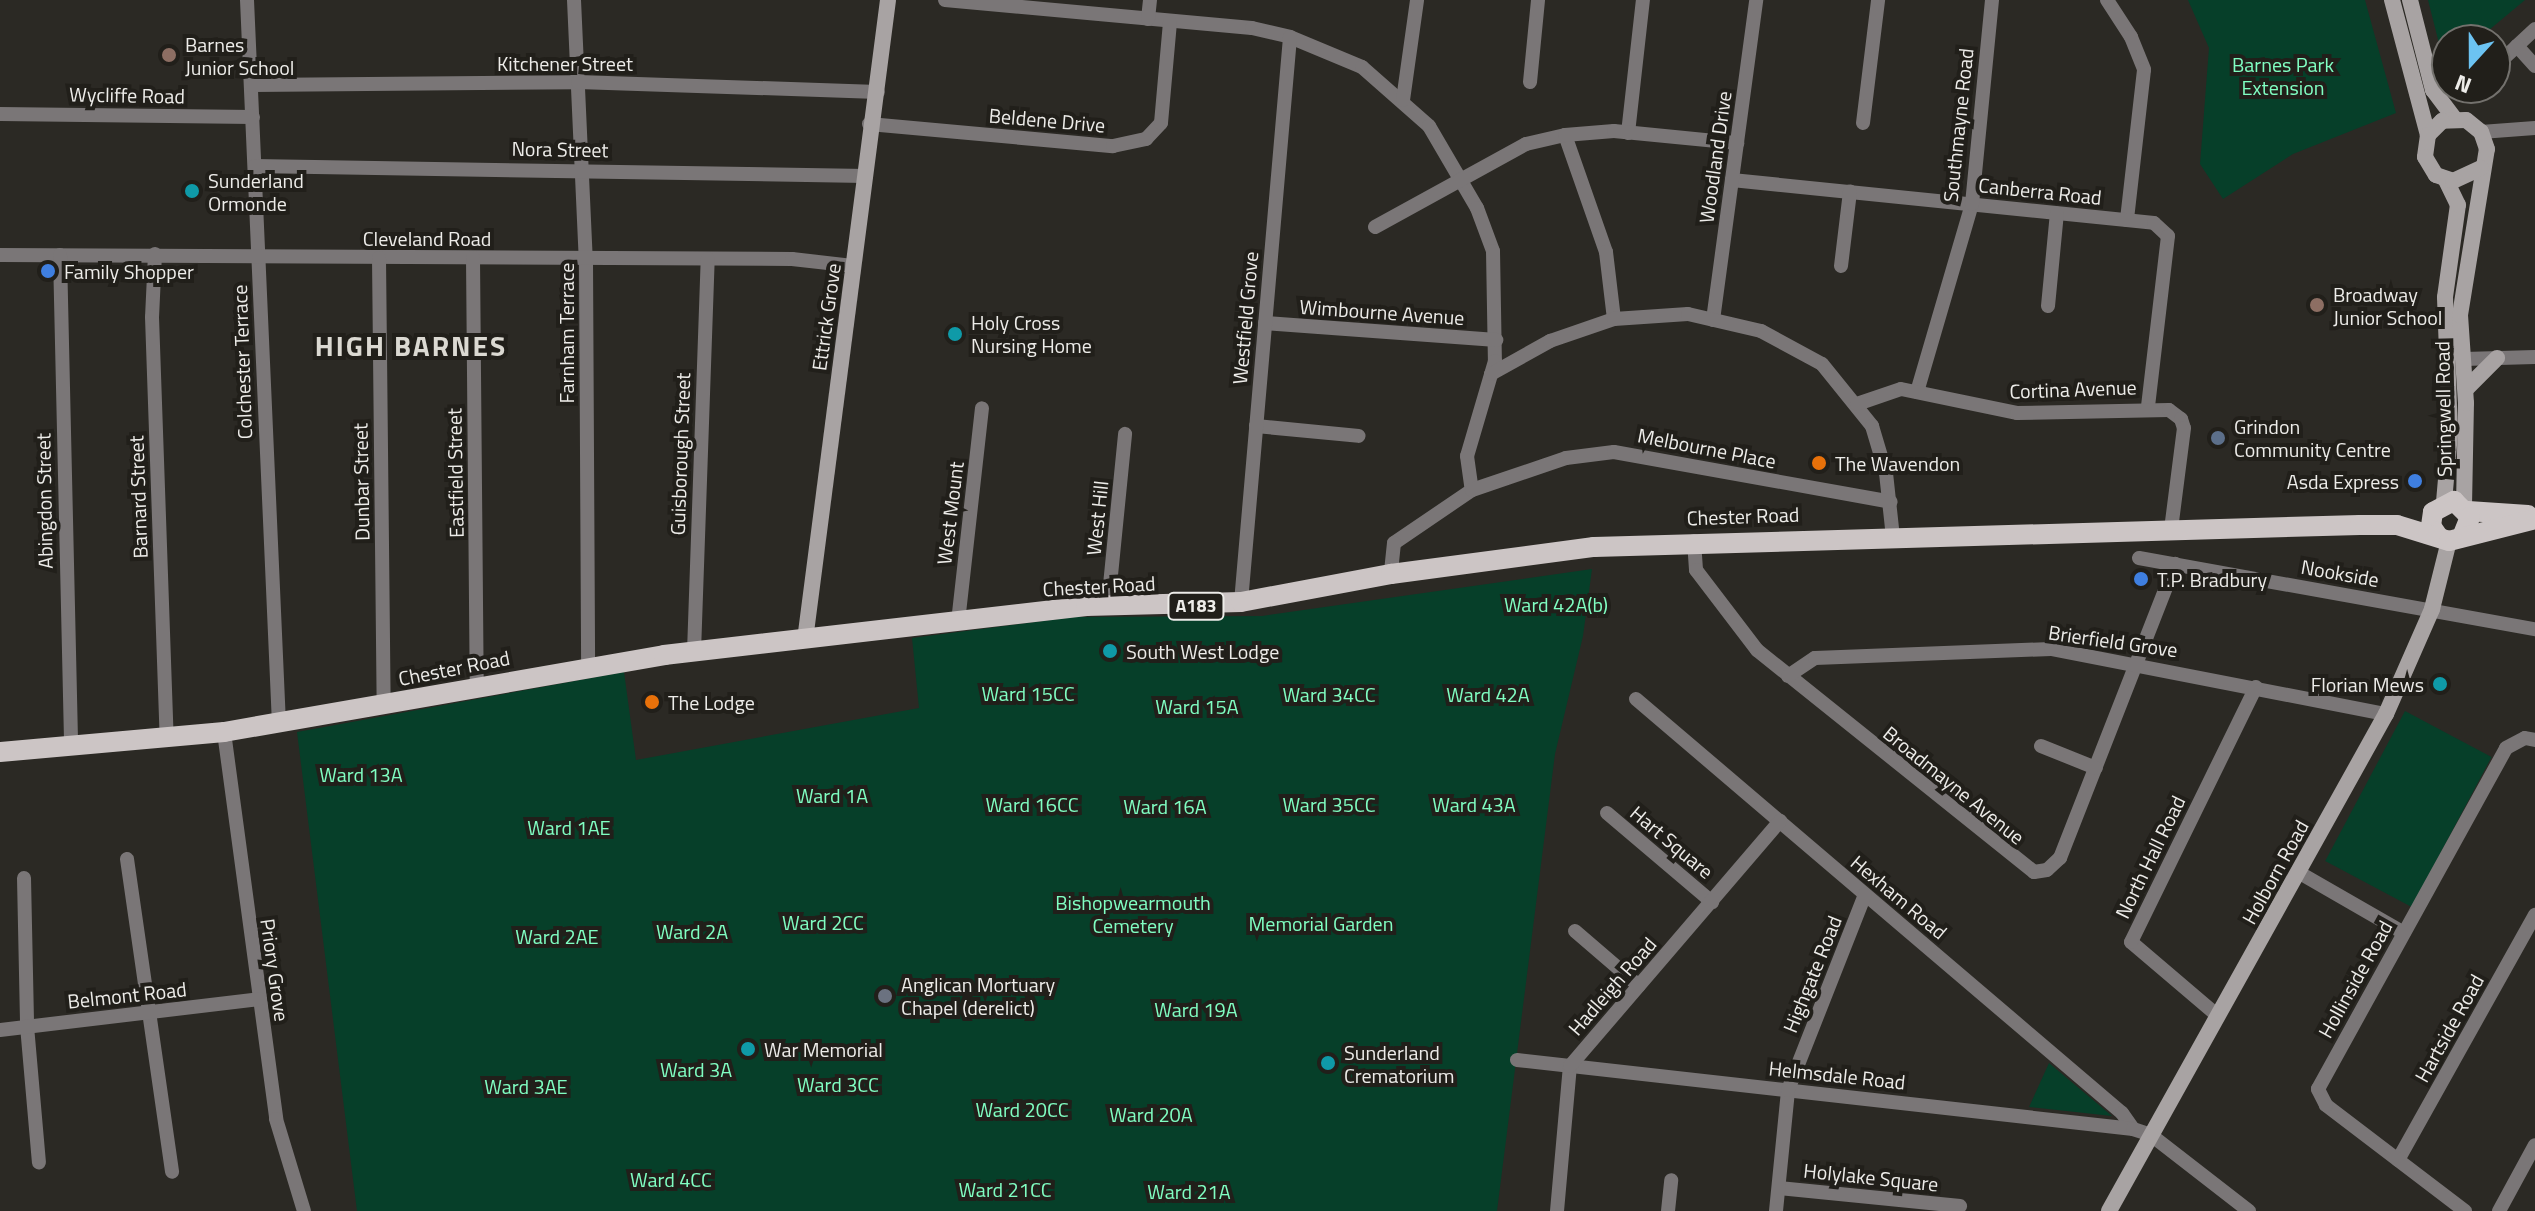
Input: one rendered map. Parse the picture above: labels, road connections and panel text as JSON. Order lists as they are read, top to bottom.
{
  "streets": {
    "main road": [
      "Ettrick Grove",
      "Springwell Road",
      "Chester Road",
      "A183",
      "Holborn Road"
    ],
    "street": [
      "Kitchener Street",
      "Wycliffe Road",
      "Beldene Drive",
      "Southmayne Road",
      "Nora Street",
      "Woodland Drive",
      "Canberra Road",
      "Cleveland Road",
      "Wimbourne Avenue",
      "Westfield Grove",
      "Farnham Terrace",
      "Colchester Terrace",
      "Cortina Avenue",
      "Melbourne Place",
      "Guisborough Street",
      "Eastfield Street",
      "Dunbar Street",
      "Barnard Street",
      "Abingdon Street",
      "West Mount",
      "West Hill",
      "Nookside",
      "Brierfield Grove",
      "Broadmayne Avenue",
      "Hart Square",
      "North Hall Road",
      "Hexham Road",
      "Priory Grove",
      "Highgate Road",
      "Hollinside Road",
      "Hadleigh Road",
      "Belmont Road",
      "Hartside Road",
      "Helmsdale Road",
      "Holylake Square"
    ]
  },
  "crossings": [
    ["Kitchener Street", "Ettrick Grove"],
    ["Kitchener Street", "Farnham Terrace"],
    ["Kitchener Street", "Colchester Terrace"],
    ["Wycliffe Road", "Colchester Terrace"],
    ["Beldene Drive", "Ettrick Grove"],
    ["Southmayne Road", "Canberra Road"],
    ["Southmayne Road", "Cortina Avenue"],
    ["Nora Street", "Ettrick Grove"],
    ["Nora Street", "Farnham Terrace"],
    ["Nora Street", "Colchester Terrace"],
    ["Woodland Drive", "Canberra Road"],
    ["Canberra Road", "Cortina Avenue"],
    ["Cleveland Road", "Ettrick Grove"],
    ["Cleveland Road", "Farnham Terrace"],
    ["Cleveland Road", "Colchester Terrace"],
    ["Cleveland Road", "Guisborough Street"],
    ["Cleveland Road", "Eastfield Street"],
    ["Cleveland Road", "Dunbar Street"],
    ["Cleveland Road", "Barnard Street"],
    ["Cleveland Road", "Abingdon Street"],
    ["Wimbourne Avenue", "Westfield Grove"],
    ["Ettrick Grove", "Chester Road"],
    ["Westfield Grove", "Chester Road"],
    ["Farnham Terrace", "Chester Road"],
    ["Colchester Terrace", "Chester Road"],
    ["Cortina Avenue", "Chester Road"],
    ["Springwell Road", "Chester Road"],
    ["Springwell Road", "A183"],
    ["Melbourne Place", "Chester Road"],
    ["Guisborough Street", "Chester Road"],
    ["Eastfield Street", "Chester Road"],
    ["Dunbar Street", "Chester Road"],
    ["Barnard Street", "Chester Road"],
    ["Abingdon Street", "Chester Road"],
    ["West Mount", "Chester Road"],
    ["Chester Road", "West Hill"],
    ["Chester Road", "A183"],
    ["Chester Road", "Broadmayne Avenue"],
    ["Chester Road", "Holborn Road"],
    ["Chester Road", "Priory Grove"],
    ["Nookside", "Broadmayne Avenue"],
    ["Nookside", "Holborn Road"],
    ["A183", "Holborn Road"],
    ["Brierfield Grove", "Broadmayne Avenue"],
    ["Brierfield Grove", "North Hall Road"],
    ["Brierfield Grove", "Holborn Road"],
    ["Hart Square", "Hadleigh Road"],
    ["North Hall Road", "Holborn Road"],
    ["Holborn Road", "Helmsdale Road"],
    ["Hexham Road", "Highgate Road"],
    ["Hexham Road", "Hadleigh Road"],
    ["Hexham Road", "Helmsdale Road"],
    ["Priory Grove", "Belmont Road"],
    ["Highgate Road", "Helmsdale Road"],
    ["Highgate Road", "Holylake Square"],
    ["Hollinside Road", "Hartside Road"],
    ["Hadleigh Road", "Helmsdale Road"]
  ],
  "districts": ["HIGH BARNES"],
  "parks": [
    "Barnes Park Extension",
    "Ward 42A(b)",
    "Ward 15CC",
    "Ward 34CC",
    "Ward 42A",
    "Ward 15A",
    "Ward 13A",
    "Ward 1A",
    "Ward 16CC",
    "Ward 35CC",
    "Ward 43A",
    "Ward 16A",
    "Ward 1AE",
    "Bishopwearmouth Cemetery",
    "Ward 2CC",
    "Memorial Garden",
    "Ward 2A",
    "Ward 2AE",
    "Ward 19A",
    "Ward 3A",
    "Ward 3CC",
    "Ward 3AE",
    "Ward 20CC",
    "Ward 20A",
    "Ward 4CC",
    "Ward 21CC",
    "Ward 21A"
  ],
  "places": [
    "Barnes Junior School",
    "Sunderland Ormonde",
    "Family Shopper",
    "Broadway Junior School",
    "Holy Cross Nursing Home",
    "Grindon Community Centre",
    "The Wavendon",
    "Asda Express",
    "T.P. Bradbury",
    "South West Lodge",
    "Florian Mews",
    "The Lodge",
    "Anglican Mortuary Chapel (derelict)",
    "War Memorial",
    "Sunderland Crematorium"
  ],
  "north": "bottom"
}
